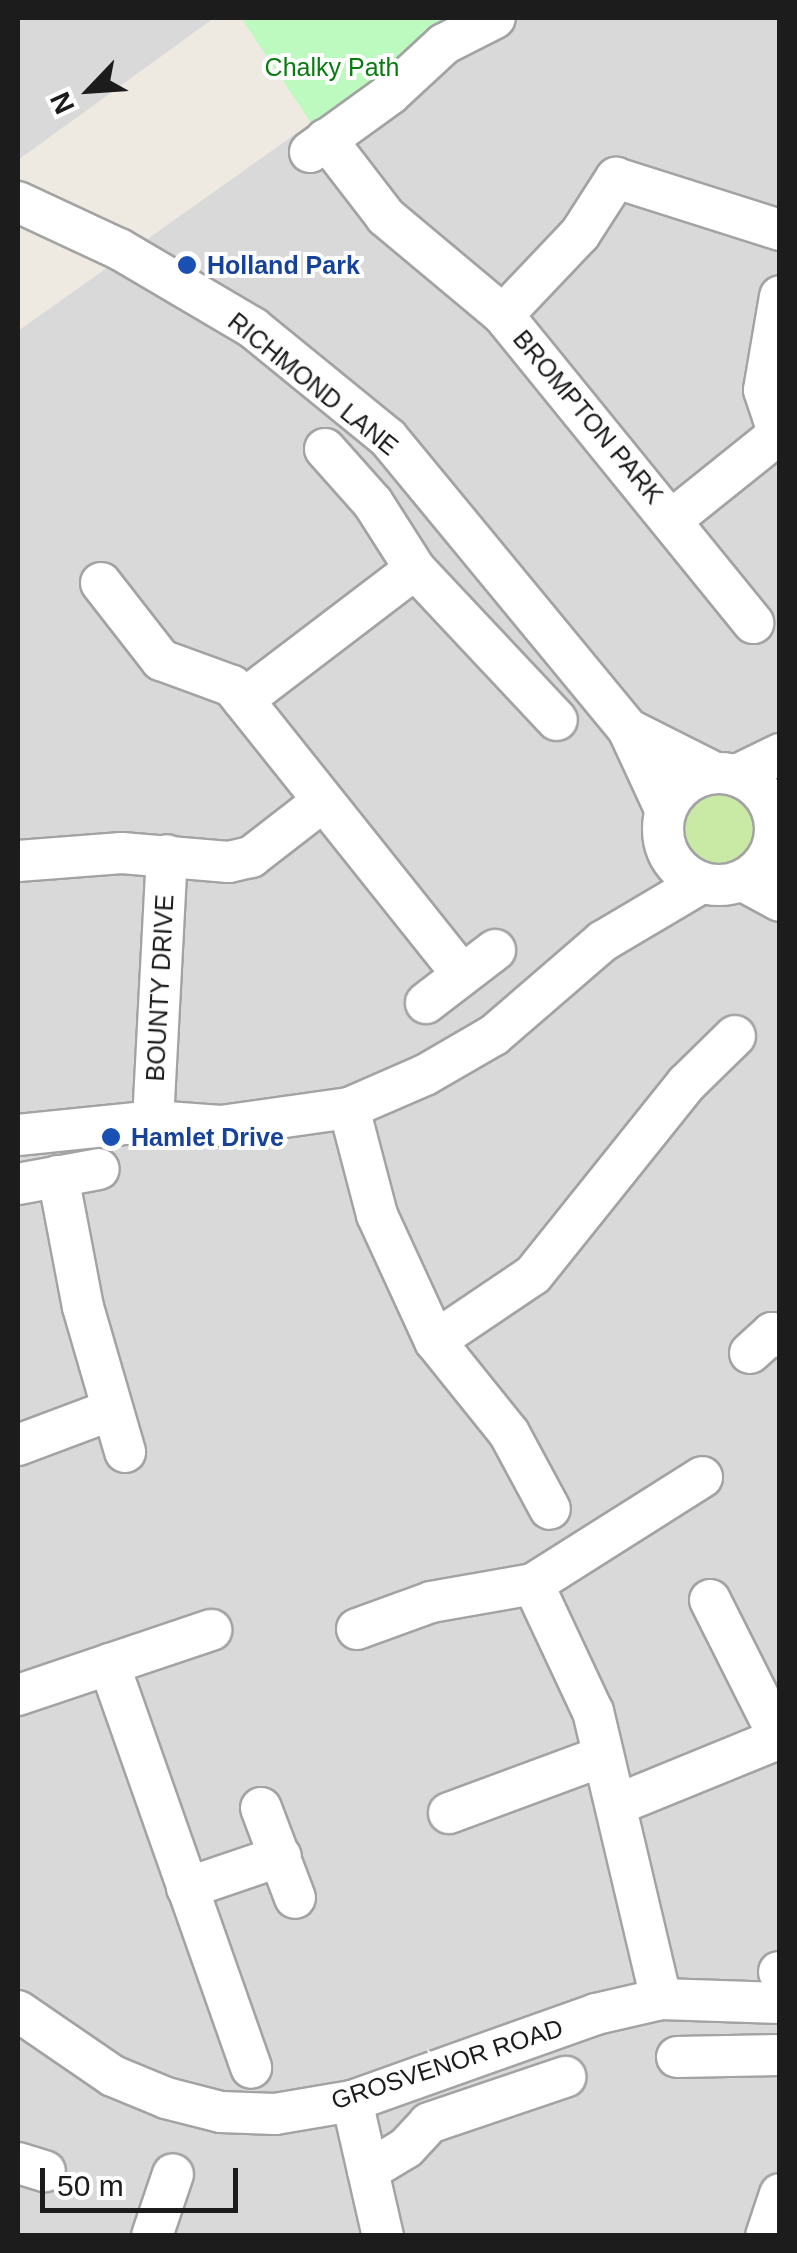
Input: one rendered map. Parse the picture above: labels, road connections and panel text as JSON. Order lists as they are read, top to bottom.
{
  "streets": {
    "street": [
      "RICHMOND LANE",
      "BROMPTON PARK",
      "BOUNTY DRIVE",
      "GROSVENOR ROAD"
    ]
  },
  "parks": ["Chalky Path"],
  "places": ["Holland Park", "Hamlet Drive"],
  "scale_bar": "50 m",
  "north": "bottom left"
}
